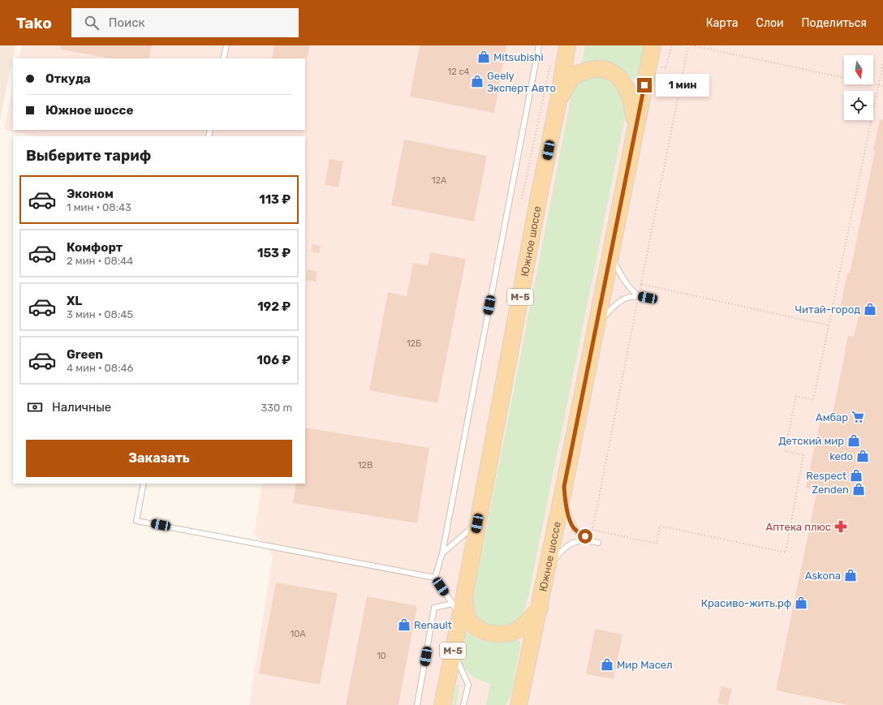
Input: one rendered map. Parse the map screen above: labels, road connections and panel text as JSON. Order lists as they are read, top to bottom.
{
  "streets": {
    "main road": ["Южное шоссе", "М-5"]
  },
  "places": {
    "shop": [
      "Mitsubishi",
      "Geely Эксперт Авто",
      "Читай-город",
      "Детский мир",
      "kedo",
      "Respect",
      "Zenden",
      "Askona",
      "Красиво-жить.рф",
      "Renault",
      "Мир Масел"
    ],
    "supermarket": ["Амбар"],
    "pharmacy": ["Аптека плюс"]
  },
  "house_numbers": [
    "12 с4",
    "12А",
    "12Б",
    "12В",
    "10А",
    "10"
  ],
  "north": "bottom",
  "page": {
    "header": "Tako",
    "search": "Поиск",
    "nav": ["Карта", "Слои", "Поделиться"],
    "banner": ["Откуда", "Южное шоссе"],
    "bubble": "1 мин",
    "heading": "Выберите тариф",
    "list": [
      {
        "name": "Эконом",
        "note": "1 мин · 08:43",
        "value": "113 ₽"
      },
      {
        "name": "Комфорт",
        "note": "2 мин · 08:44",
        "value": "153 ₽"
      },
      {
        "name": "XL",
        "note": "3 мин · 08:45",
        "value": "192 ₽"
      },
      {
        "name": "Green",
        "note": "4 мин · 08:46",
        "value": "106 ₽"
      }
    ],
    "pay": ["Наличные", "330 m"],
    "buttons": "Заказать"
  }
}
